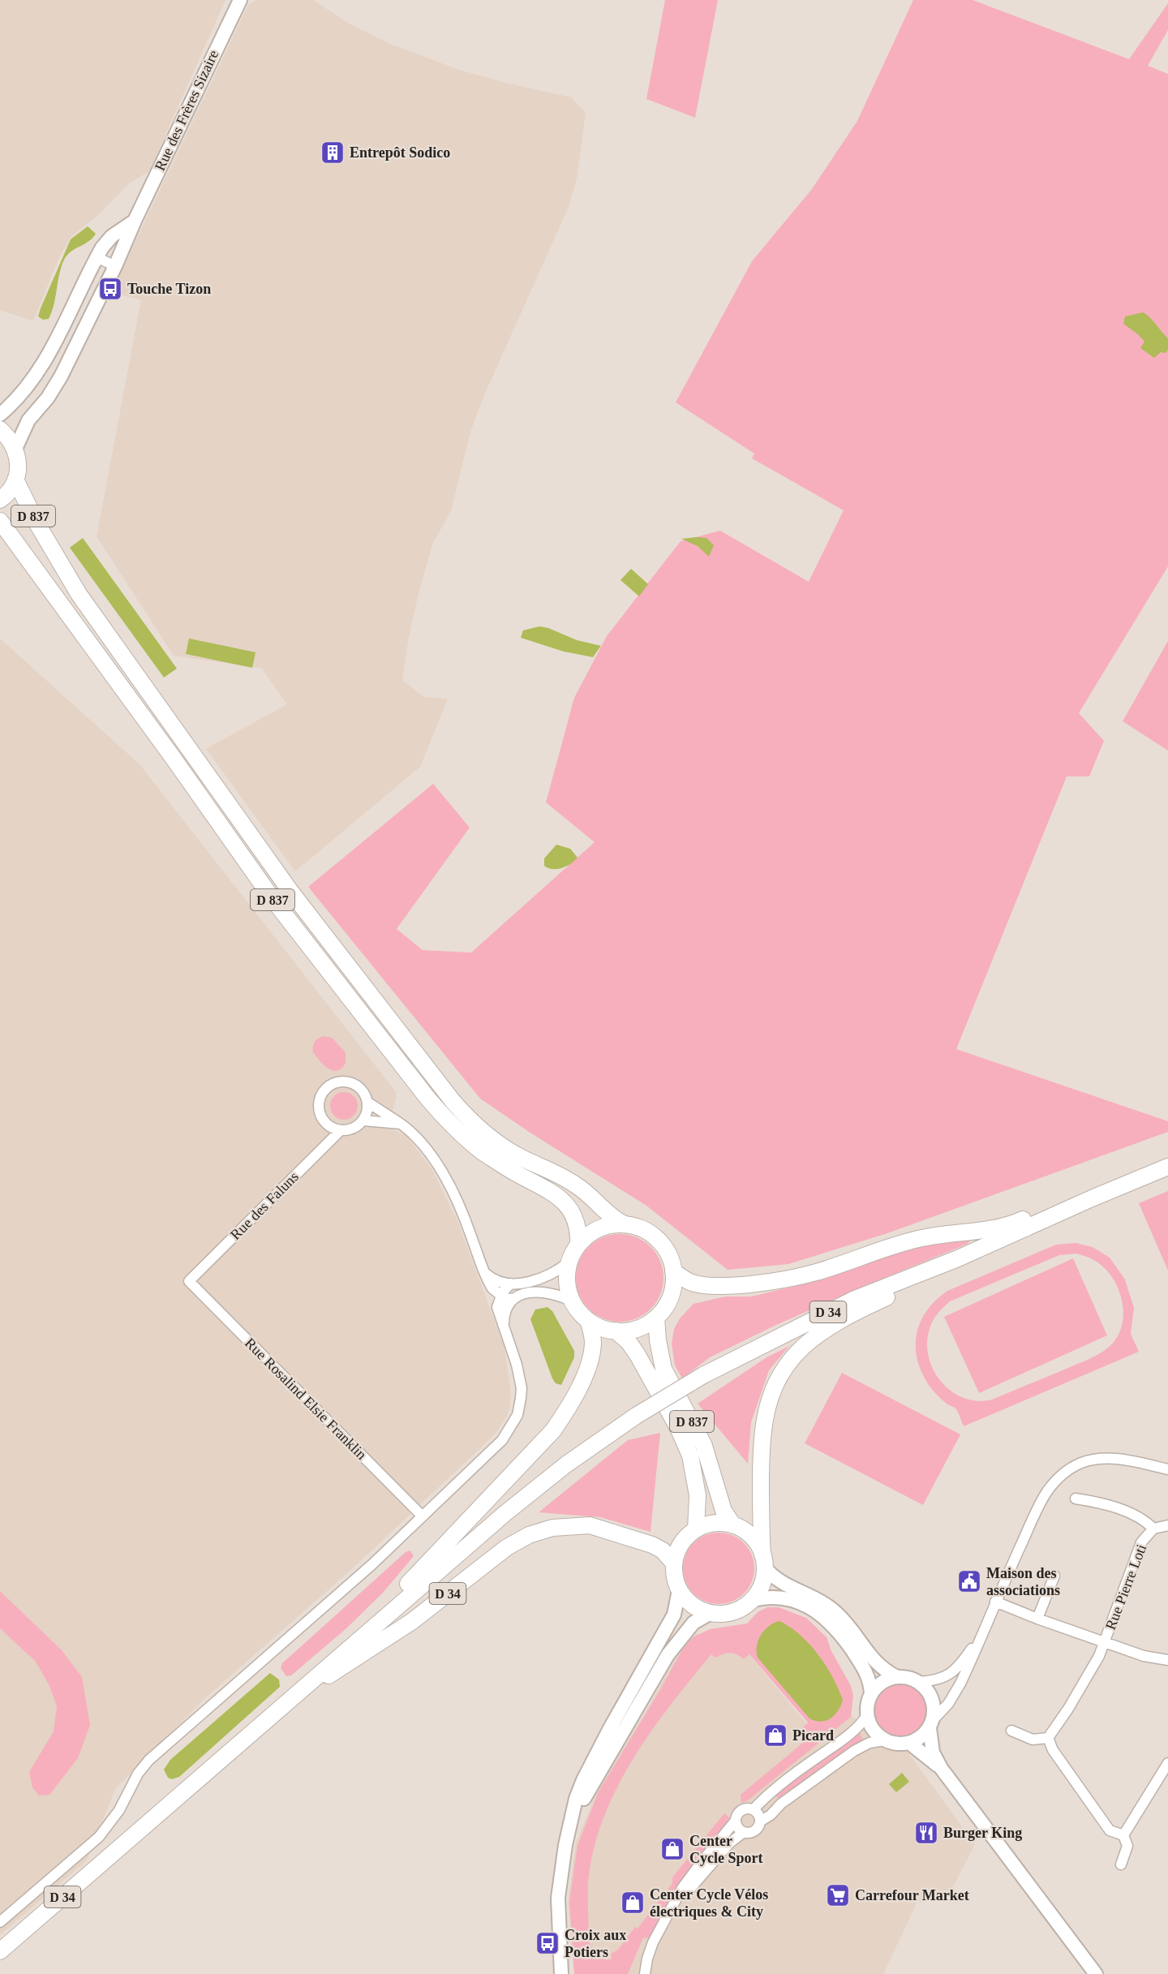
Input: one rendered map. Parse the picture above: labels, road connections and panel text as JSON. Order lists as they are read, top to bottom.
{
  "streets": {
    "main road": ["Rue des Frères Sizaire", "D 837", "D 34"],
    "street": ["Rue des Faluns", "Rue Rosalind Elsie Franklin", "Rue Pierre Loti"]
  },
  "crossings": [
    ["D 837", "D 34"],
    ["Rue des Faluns", "Rue Rosalind Elsie Franklin"]
  ],
  "places": {
    "building": ["Entrepôt Sodico"],
    "bus stop": ["Touche Tizon", "Croix aux Potiers"],
    "public building": ["Maison des associations"],
    "shop": ["Picard", "Center Cycle Sport", "Center Cycle Vélos électriques & City"],
    "restaurant": ["Burger King"],
    "supermarket": ["Carrefour Market"]
  }
}
